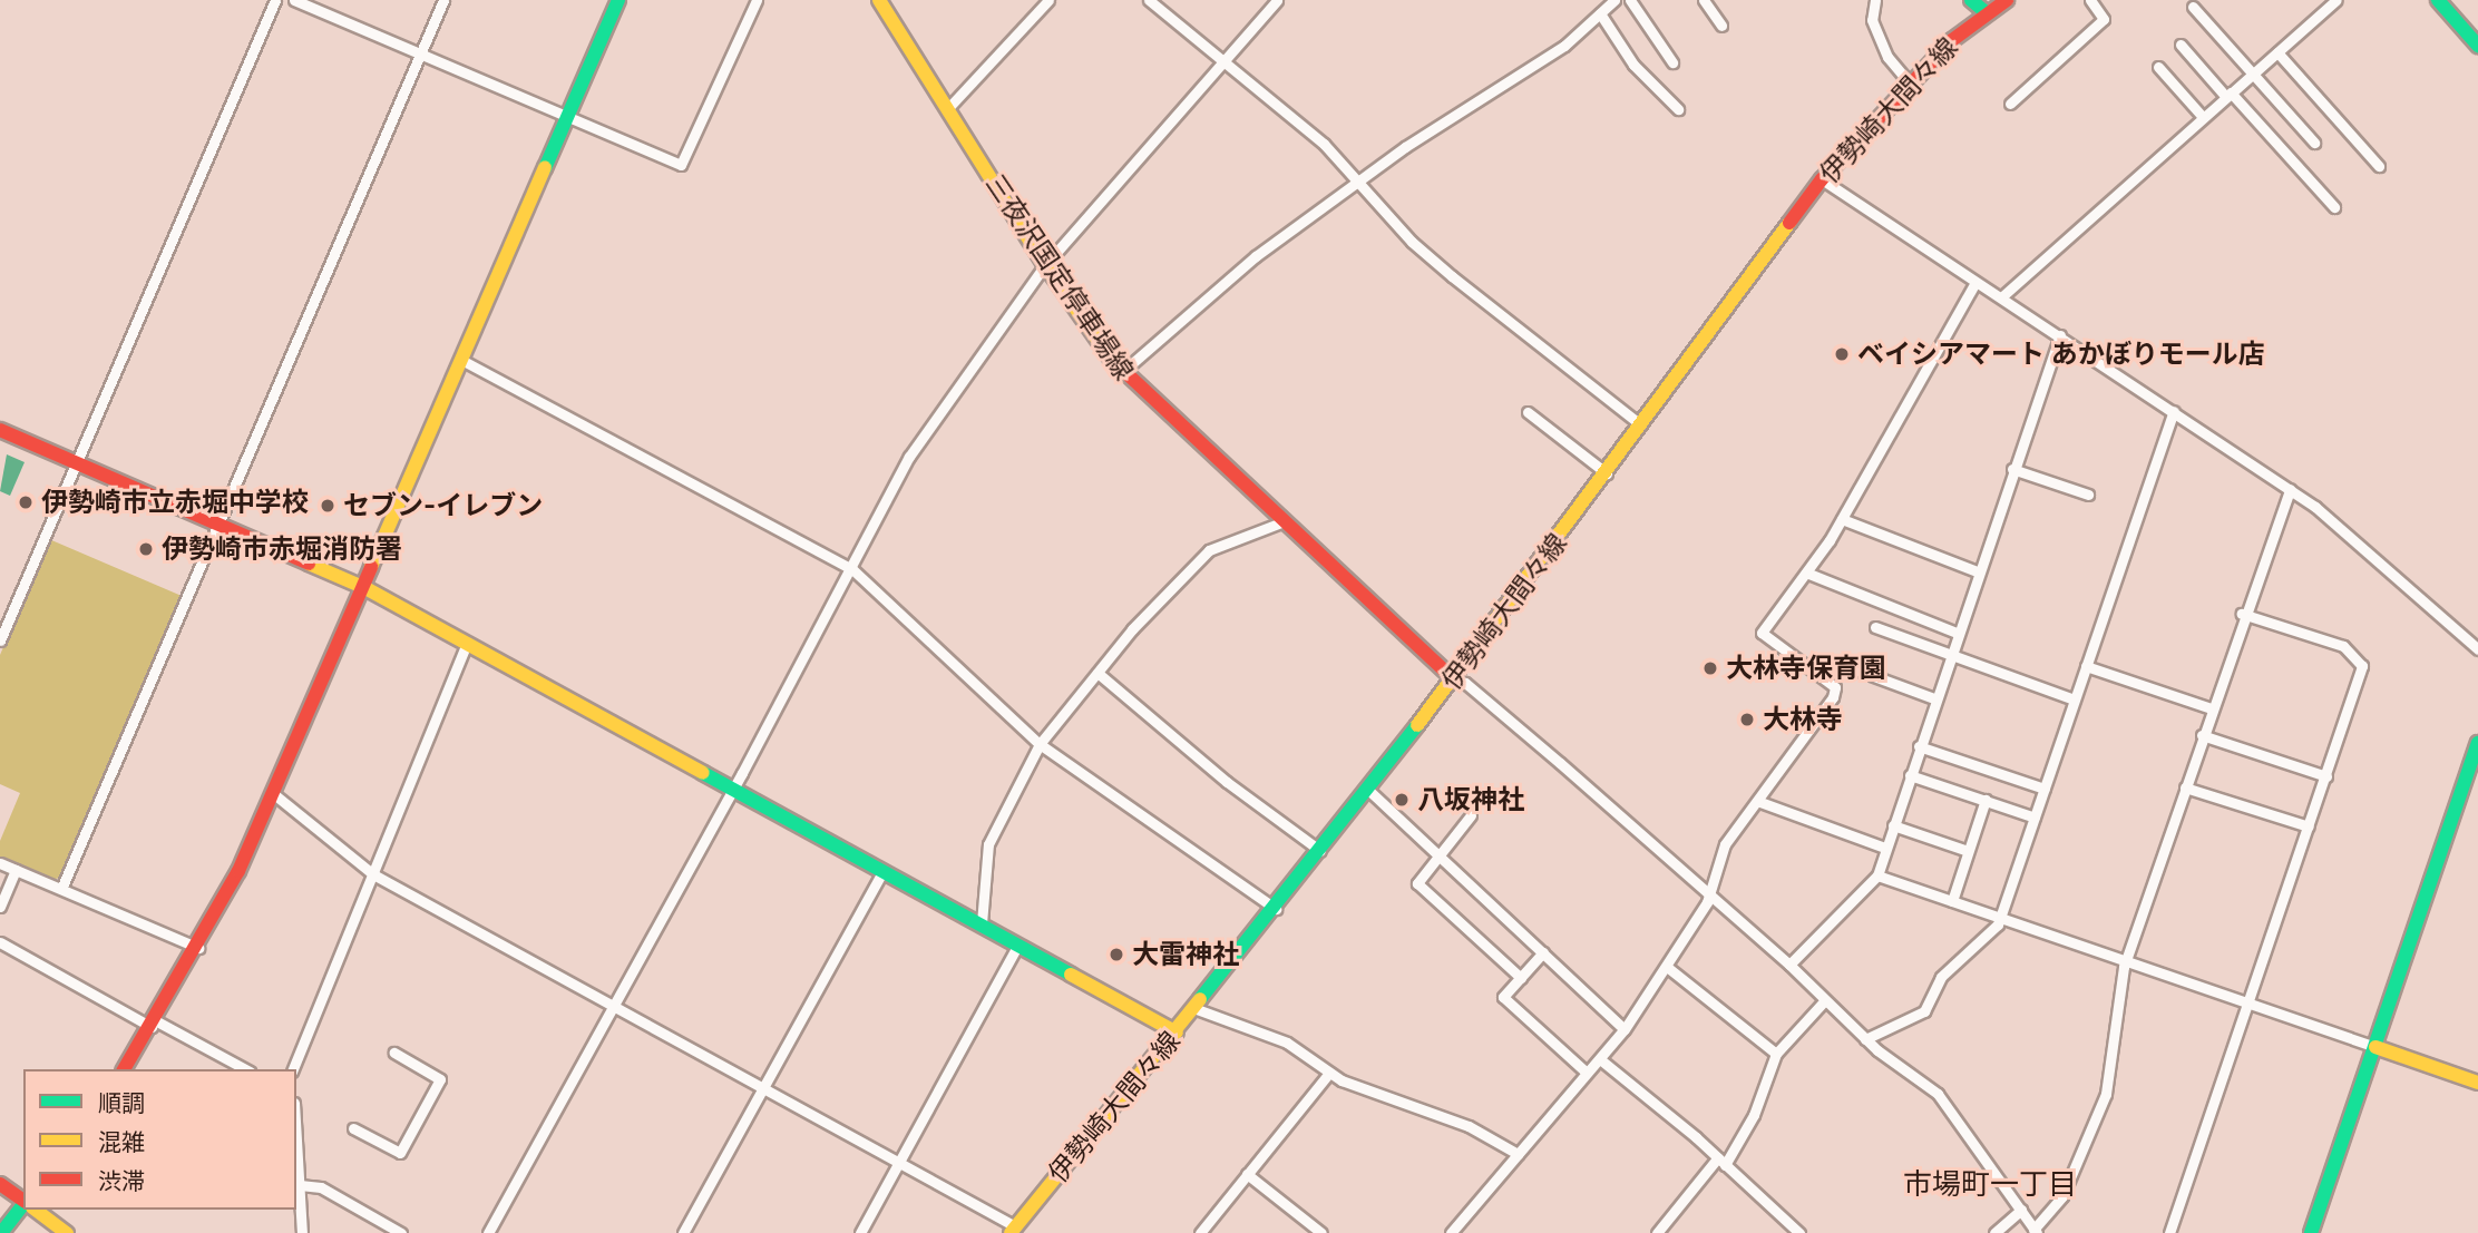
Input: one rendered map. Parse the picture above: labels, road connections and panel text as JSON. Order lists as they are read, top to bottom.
{
  "streets": {
    "main road": ["伊勢崎大間々線", "三夜沢国定停車場線"]
  },
  "crossings": [
    ["伊勢崎大間々線", "三夜沢国定停車場線"]
  ],
  "districts": ["市場町一丁目"],
  "places": [
    "ベイシアマート あかぼりモール店",
    "伊勢崎市立赤堀中学校",
    "セブン-イレブン",
    "伊勢崎市赤堀消防署",
    "大林寺保育園",
    "大林寺",
    "八坂神社",
    "大雷神社"
  ],
  "legend": ["順調", "混雑", "渋滞"]
}
